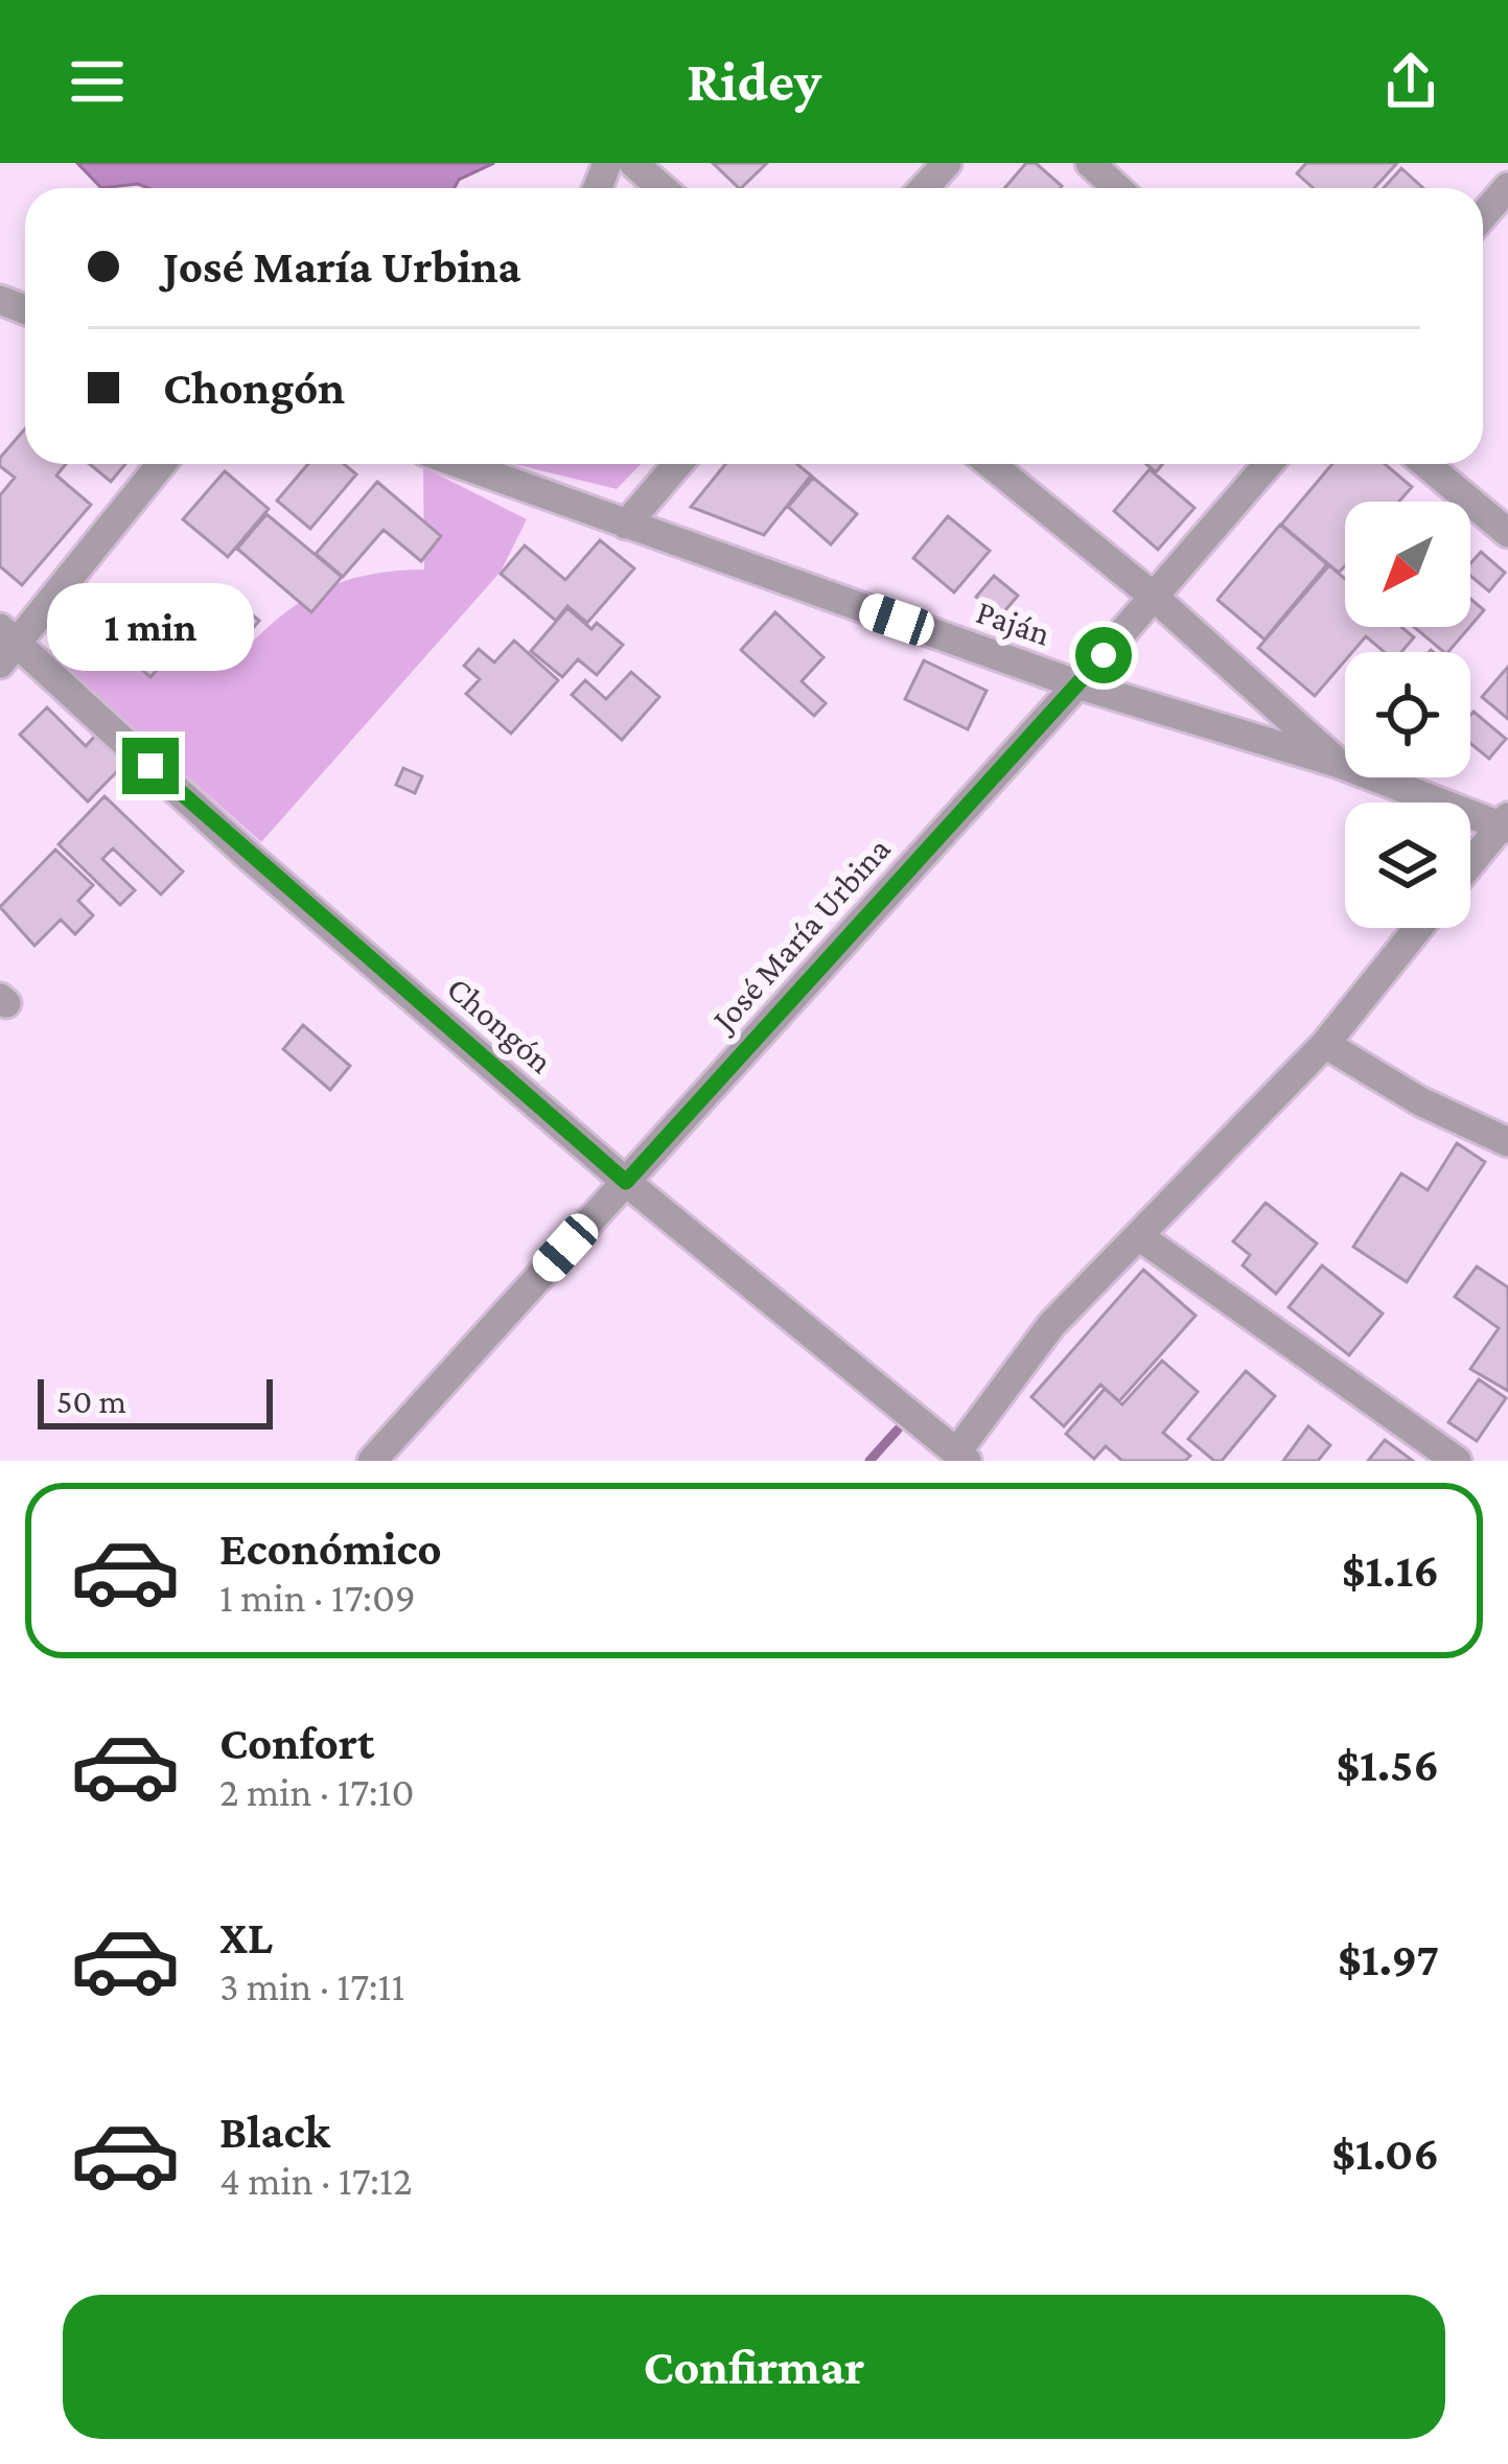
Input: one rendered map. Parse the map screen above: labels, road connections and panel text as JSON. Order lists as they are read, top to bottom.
{
  "streets": {
    "street": ["Paján", "José María Urbina", "Chongón"]
  },
  "crossings": [
    ["Paján", "José María Urbina"],
    ["José María Urbina", "Chongón"]
  ],
  "scale_bar": "50 m",
  "north": "bottom left",
  "page": {
    "header": "Ridey",
    "banner": ["José María Urbina", "Chongón"],
    "bubble": "1 min",
    "scale": "50 m",
    "list": [
      {
        "name": "Económico",
        "note": "1 min · 17:09",
        "value": "$1.16"
      },
      {
        "name": "Confort",
        "note": "2 min · 17:10",
        "value": "$1.56"
      },
      {
        "name": "XL",
        "note": "3 min · 17:11",
        "value": "$1.97"
      },
      {
        "name": "Black",
        "note": "4 min · 17:12",
        "value": "$1.06"
      }
    ],
    "buttons": "Confirmar"
  }
}
